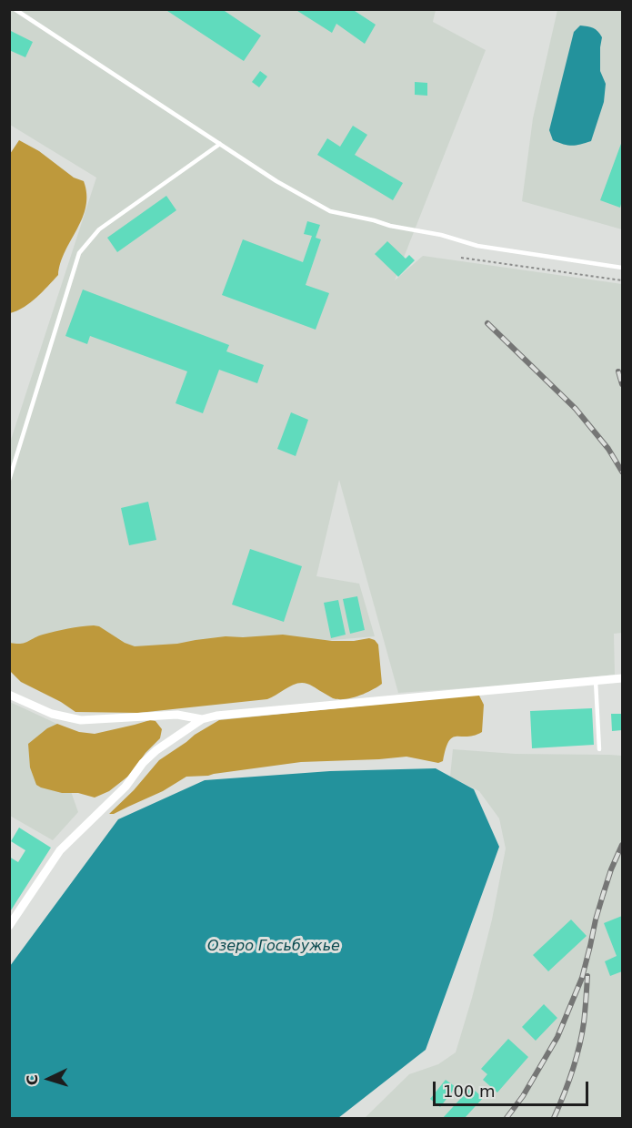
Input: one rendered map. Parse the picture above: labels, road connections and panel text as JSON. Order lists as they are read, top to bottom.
{
  "water": ["Озеро Госьбужье"],
  "scale_bar": "100 m",
  "north": "left"
}
